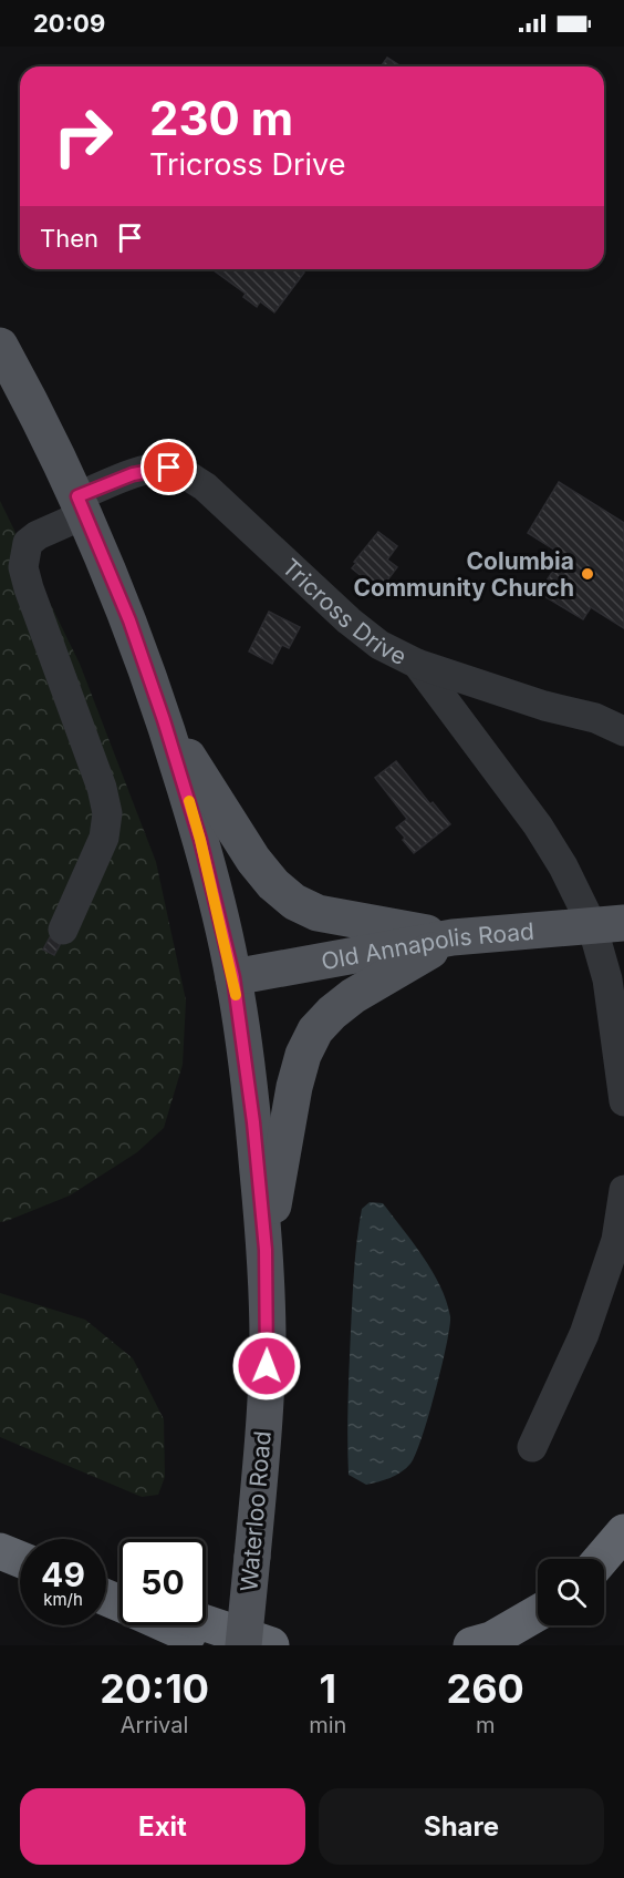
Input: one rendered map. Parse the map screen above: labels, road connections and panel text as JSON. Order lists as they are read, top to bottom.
{
  "streets": {
    "main road": ["Old Annapolis Road", "Waterloo Road"],
    "street": ["Tricross Drive"]
  },
  "crossings": [
    ["Tricross Drive", "Old Annapolis Road"],
    ["Tricross Drive", "Waterloo Road"],
    ["Old Annapolis Road", "Waterloo Road"]
  ],
  "places": ["Columbia Community Church"],
  "page": {
    "status": "20:09",
    "turn": ["230 m", "Tricross Drive"],
    "then": "Then",
    "speed": "49 km/h",
    "limit": "50",
    "eta": [
      "20:10",
      "Arrival",
      "1",
      "min",
      "260",
      "m"
    ],
    "buttons": ["Exit", "Share"]
  }
}
